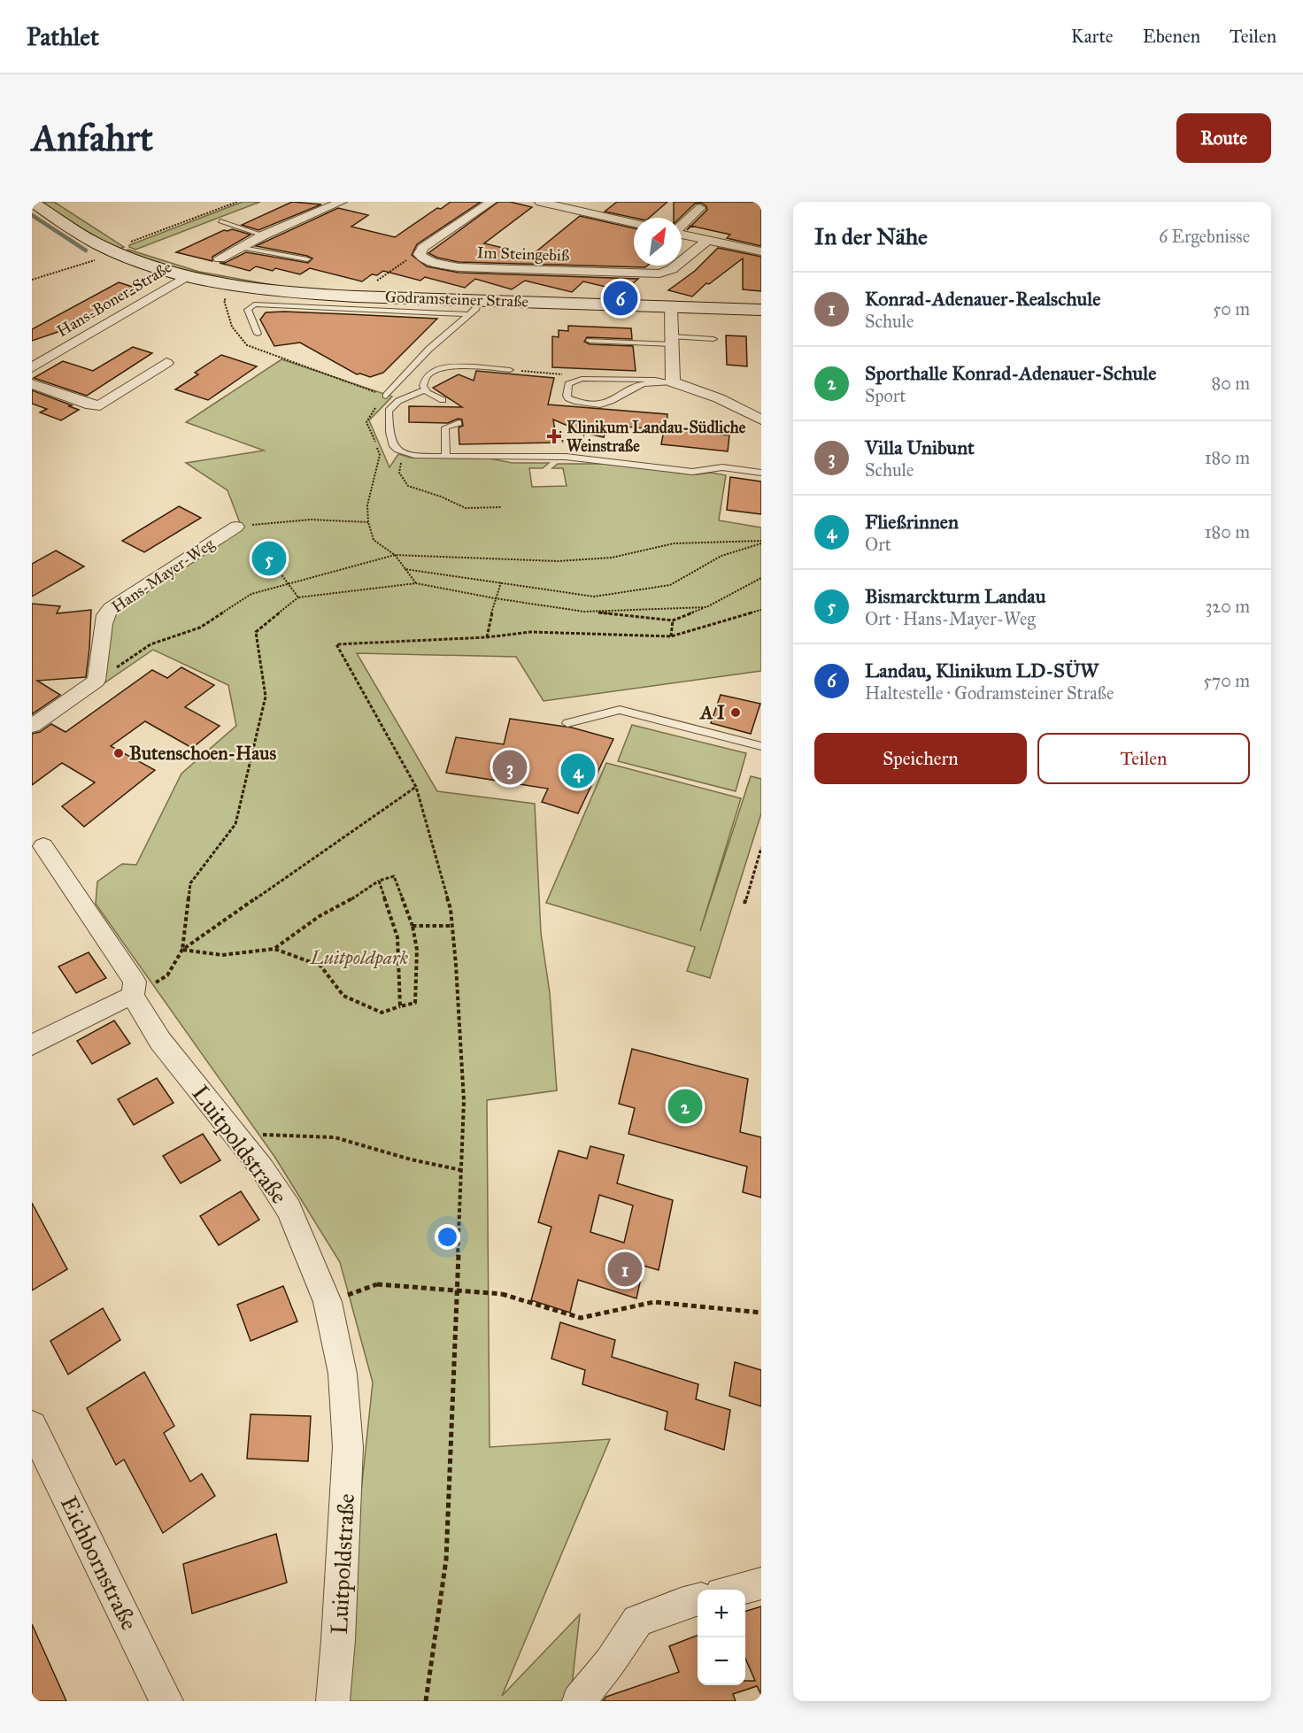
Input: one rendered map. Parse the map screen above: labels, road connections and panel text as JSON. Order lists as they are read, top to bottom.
{
  "streets": {
    "street": [
      "Im Steingebiß",
      "Hans-Boner-Straße",
      "Godramsteiner Straße",
      "Hans-Mayer-Weg",
      "Luitpoldstraße",
      "Eichbornstraße"
    ]
  },
  "crossings": [
    ["Hans-Boner-Straße", "Godramsteiner Straße"]
  ],
  "parks": ["Luitpoldpark"],
  "places": {
    "health": ["Klinikum Landau-Südliche Weinstraße"],
    "other": ["A I", "Butenschoen-Haus"]
  },
  "north": "top right",
  "page": {
    "header": "Pathlet",
    "nav": ["Karte", "Ebenen", "Teilen"],
    "buttons": [
      "Route",
      ["Speichern", "Teilen"]
    ],
    "title": "Anfahrt",
    "heading": ["In der Nähe", "6 Ergebnisse"],
    "list": [
      {
        "mark": "1",
        "name": "Konrad-Adenauer-Realschule",
        "note": "Schule",
        "value": "50 m"
      },
      {
        "mark": "2",
        "name": "Sporthalle Konrad-Adenauer-Schule",
        "note": "Sport",
        "value": "80 m"
      },
      {
        "mark": "3",
        "name": "Villa Unibunt",
        "note": "Schule",
        "value": "180 m"
      },
      {
        "mark": "4",
        "name": "Fließrinnen",
        "note": "Ort",
        "value": "180 m"
      },
      {
        "mark": "5",
        "name": "Bismarckturm Landau",
        "note": "Ort · Hans-Mayer-Weg",
        "value": "320 m"
      },
      {
        "mark": "6",
        "name": "Landau, Klinikum LD-SÜW",
        "note": "Haltestelle · Godramsteiner Straße",
        "value": "570 m"
      }
    ],
    "pins": [
      "6",
      "5",
      "3",
      "4",
      "2",
      "1"
    ],
    "map_buttons": ["+", "−"]
  }
}
